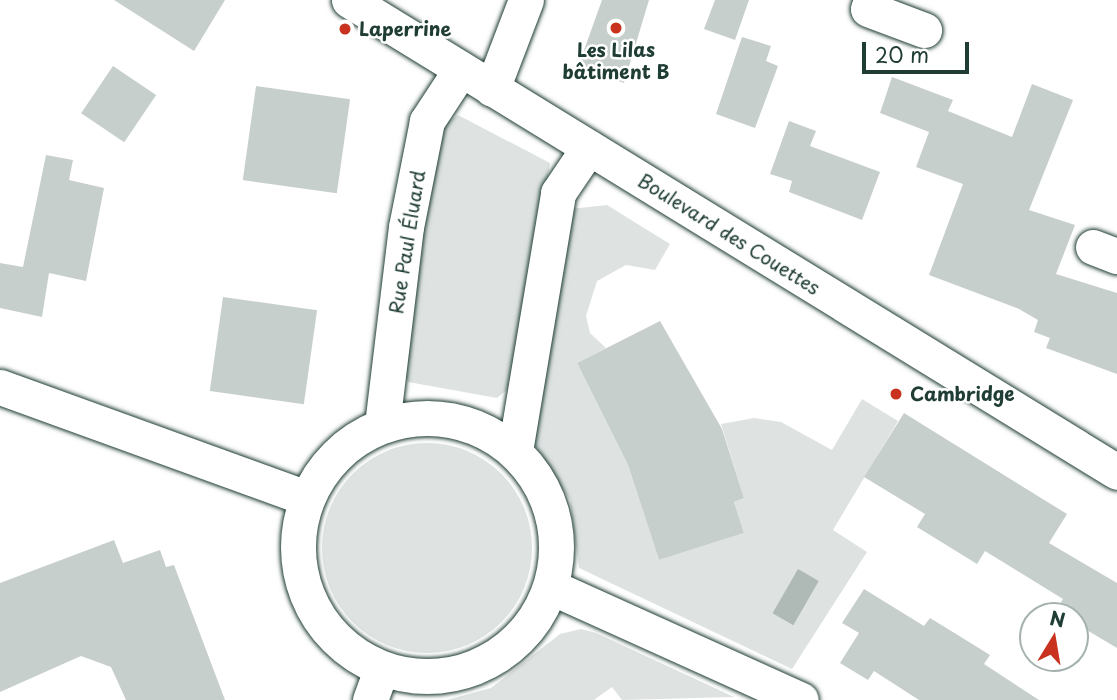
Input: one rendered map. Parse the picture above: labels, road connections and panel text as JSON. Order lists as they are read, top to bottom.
{
  "streets": {
    "street": ["Boulevard des Couettes", "Rue Paul Éluard"]
  },
  "crossings": [
    ["Boulevard des Couettes", "Rue Paul Éluard"]
  ],
  "places": ["Les Lilas bâtiment B", "Laperrine", "Cambridge"],
  "scale_bar": "20 m",
  "north": "top"
}
